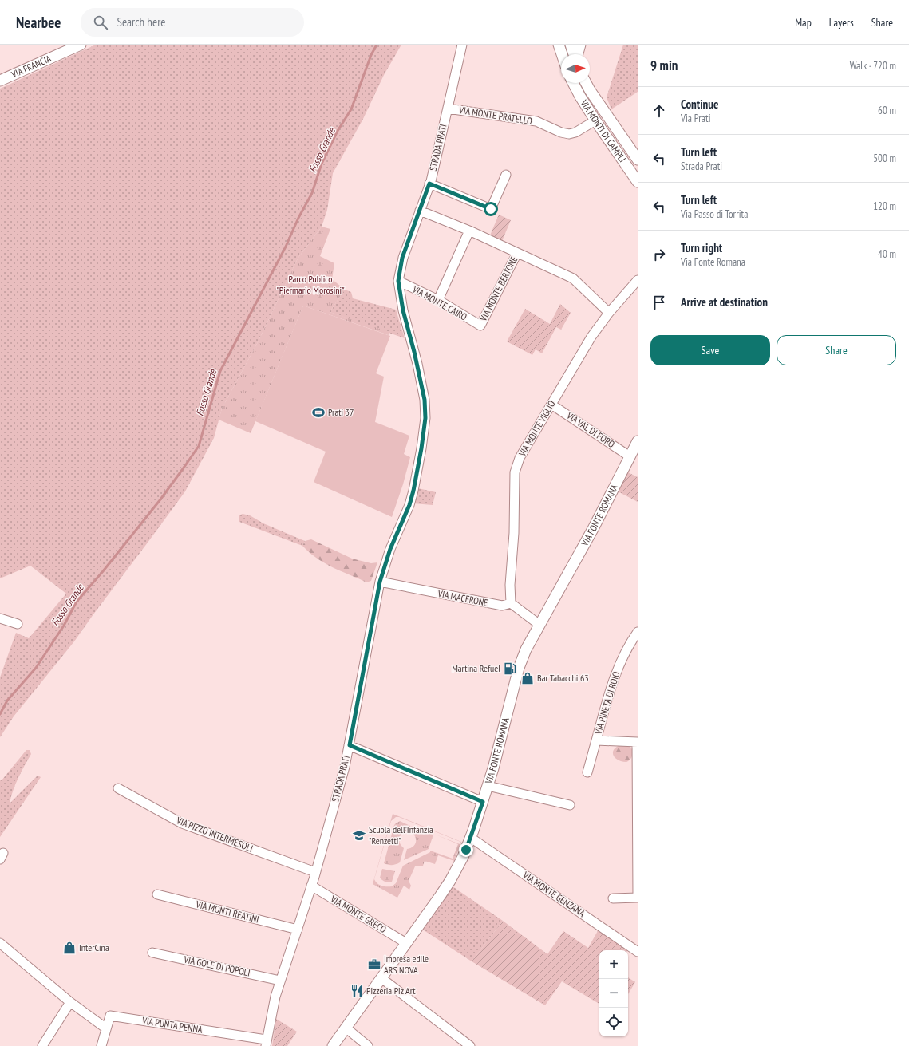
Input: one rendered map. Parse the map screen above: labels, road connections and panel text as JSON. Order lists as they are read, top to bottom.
{
  "streets": {
    "street": [
      "VIA FRANCIA",
      "VIA MONTE PRATELLO",
      "VIA MONTI DI CAMPLI",
      "STRADA PRATI",
      "VIA MONTE BERTONE",
      "VIA MONTE CAIRO",
      "VIA MONTE VIGLIO",
      "VIA VAL DI FORO",
      "VIA FONTE ROMANA",
      "VIA MACERONE",
      "VIA PINETA DI ROIO",
      "VIA PIZZO INTERMESOLI",
      "VIA MONTE GENZANA",
      "VIA MONTI REATINI",
      "VIA MONTE GRECO",
      "VIA GOLE DI POPOLI",
      "VIA PUNTA PENNA"
    ]
  },
  "crossings": [
    ["VIA MONTE PRATELLO", "VIA MONTI DI CAMPLI"],
    ["VIA MONTE PRATELLO", "STRADA PRATI"],
    ["STRADA PRATI", "VIA MONTE BERTONE"],
    ["STRADA PRATI", "VIA MONTE CAIRO"],
    ["STRADA PRATI", "VIA MACERONE"],
    ["STRADA PRATI", "VIA PIZZO INTERMESOLI"],
    ["STRADA PRATI", "VIA MONTI REATINI"],
    ["STRADA PRATI", "VIA MONTE GRECO"],
    ["STRADA PRATI", "VIA GOLE DI POPOLI"],
    ["STRADA PRATI", "VIA PUNTA PENNA"],
    ["VIA MONTE BERTONE", "VIA MONTE CAIRO"],
    ["VIA MONTE BERTONE", "VIA MONTE VIGLIO"],
    ["VIA MONTE VIGLIO", "VIA VAL DI FORO"],
    ["VIA MONTE VIGLIO", "VIA MACERONE"],
    ["VIA VAL DI FORO", "VIA FONTE ROMANA"],
    ["VIA FONTE ROMANA", "VIA MONTE GENZANA"],
    ["VIA FONTE ROMANA", "VIA MONTE GRECO"]
  ],
  "water": ["Fosso Grande"],
  "parks": ["Parco Publico \"Piermario Morosini\""],
  "places": {
    "sports": ["Prati 37"],
    "fuel station": ["Martina Refuel"],
    "shop": ["Bar Tabacchi 63", "InterCina"],
    "school or university": ["Scuola dell'Infanzia \"Renzetti\""],
    "office": ["Impresa edile ARS NOVA"],
    "restaurant": ["Pizzeria Piz Art"]
  },
  "north": "right",
  "page": {
    "header": "Nearbee",
    "search": "Search here",
    "nav": ["Map", "Layers", "Share"],
    "heading": ["9 min", "Walk · 720 m"],
    "list": [
      ["Continue", "Via Prati", "60 m"],
      ["Turn left", "Strada Prati", "500 m"],
      ["Turn left", "Via Passo di Torrita", "120 m"],
      ["Turn right", "Via Fonte Romana", "40 m"],
      "Arrive at destination"
    ],
    "buttons": ["Save", "Share"],
    "map_buttons": ["+", "−"]
  }
}
